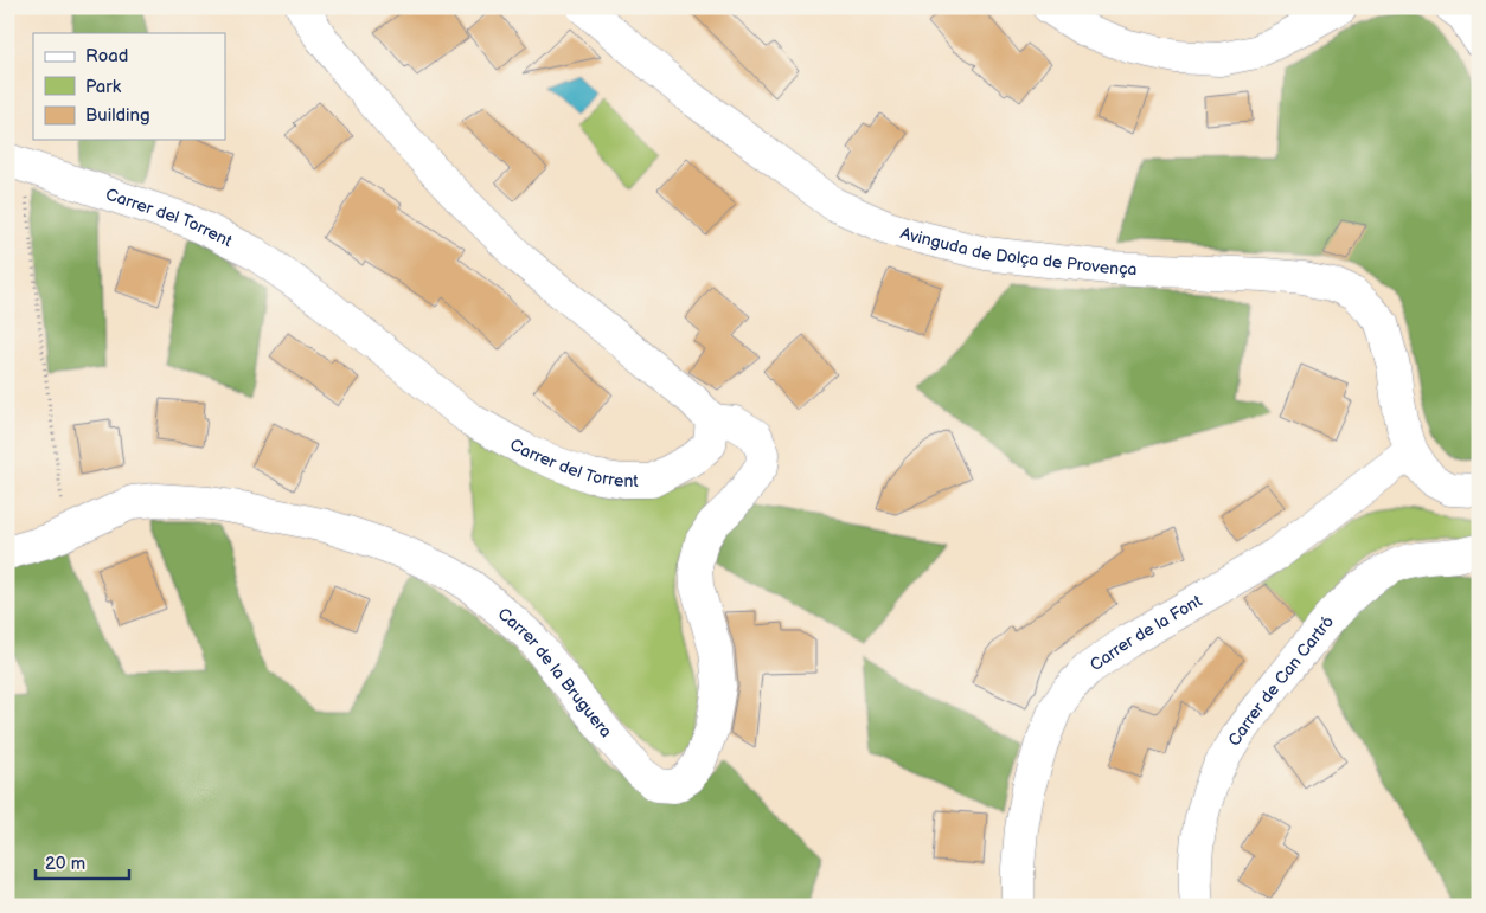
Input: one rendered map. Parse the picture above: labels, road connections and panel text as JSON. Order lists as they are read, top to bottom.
{
  "streets": {
    "street": [
      "Carrer del Torrent",
      "Avinguda de Dolça de Provença",
      "Carrer de la Font",
      "Carrer de la Bruguera",
      "Carrer de Can Cartró"
    ]
  },
  "crossings": [
    ["Carrer del Torrent", "Carrer de la Bruguera"],
    ["Avinguda de Dolça de Provença", "Carrer de la Font"]
  ],
  "legend": ["Road", "Park", "Building"],
  "scale_bar": "20 m"
}
